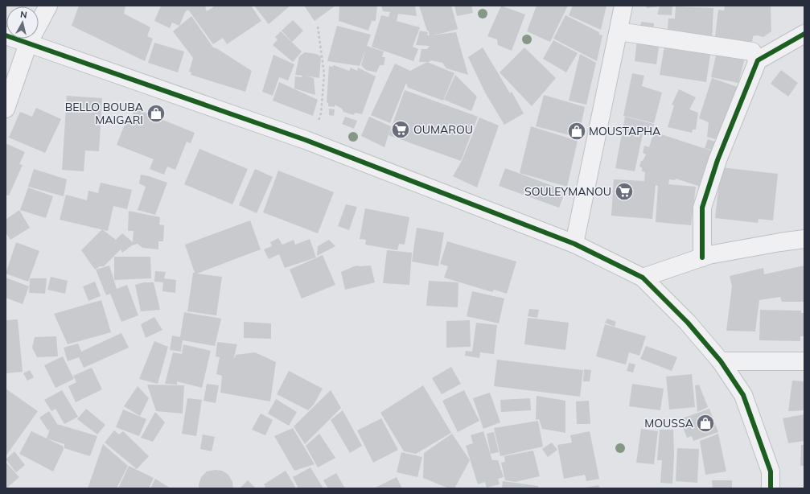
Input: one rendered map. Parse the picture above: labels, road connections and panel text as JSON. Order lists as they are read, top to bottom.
{
  "places": {
    "shop": ["BELLO BOUBA MAIGARI", "MOUSTAPHA", "MOUSSA"],
    "supermarket": ["OUMAROU", "SOULEYMANOU"]
  },
  "north": "top"
}
